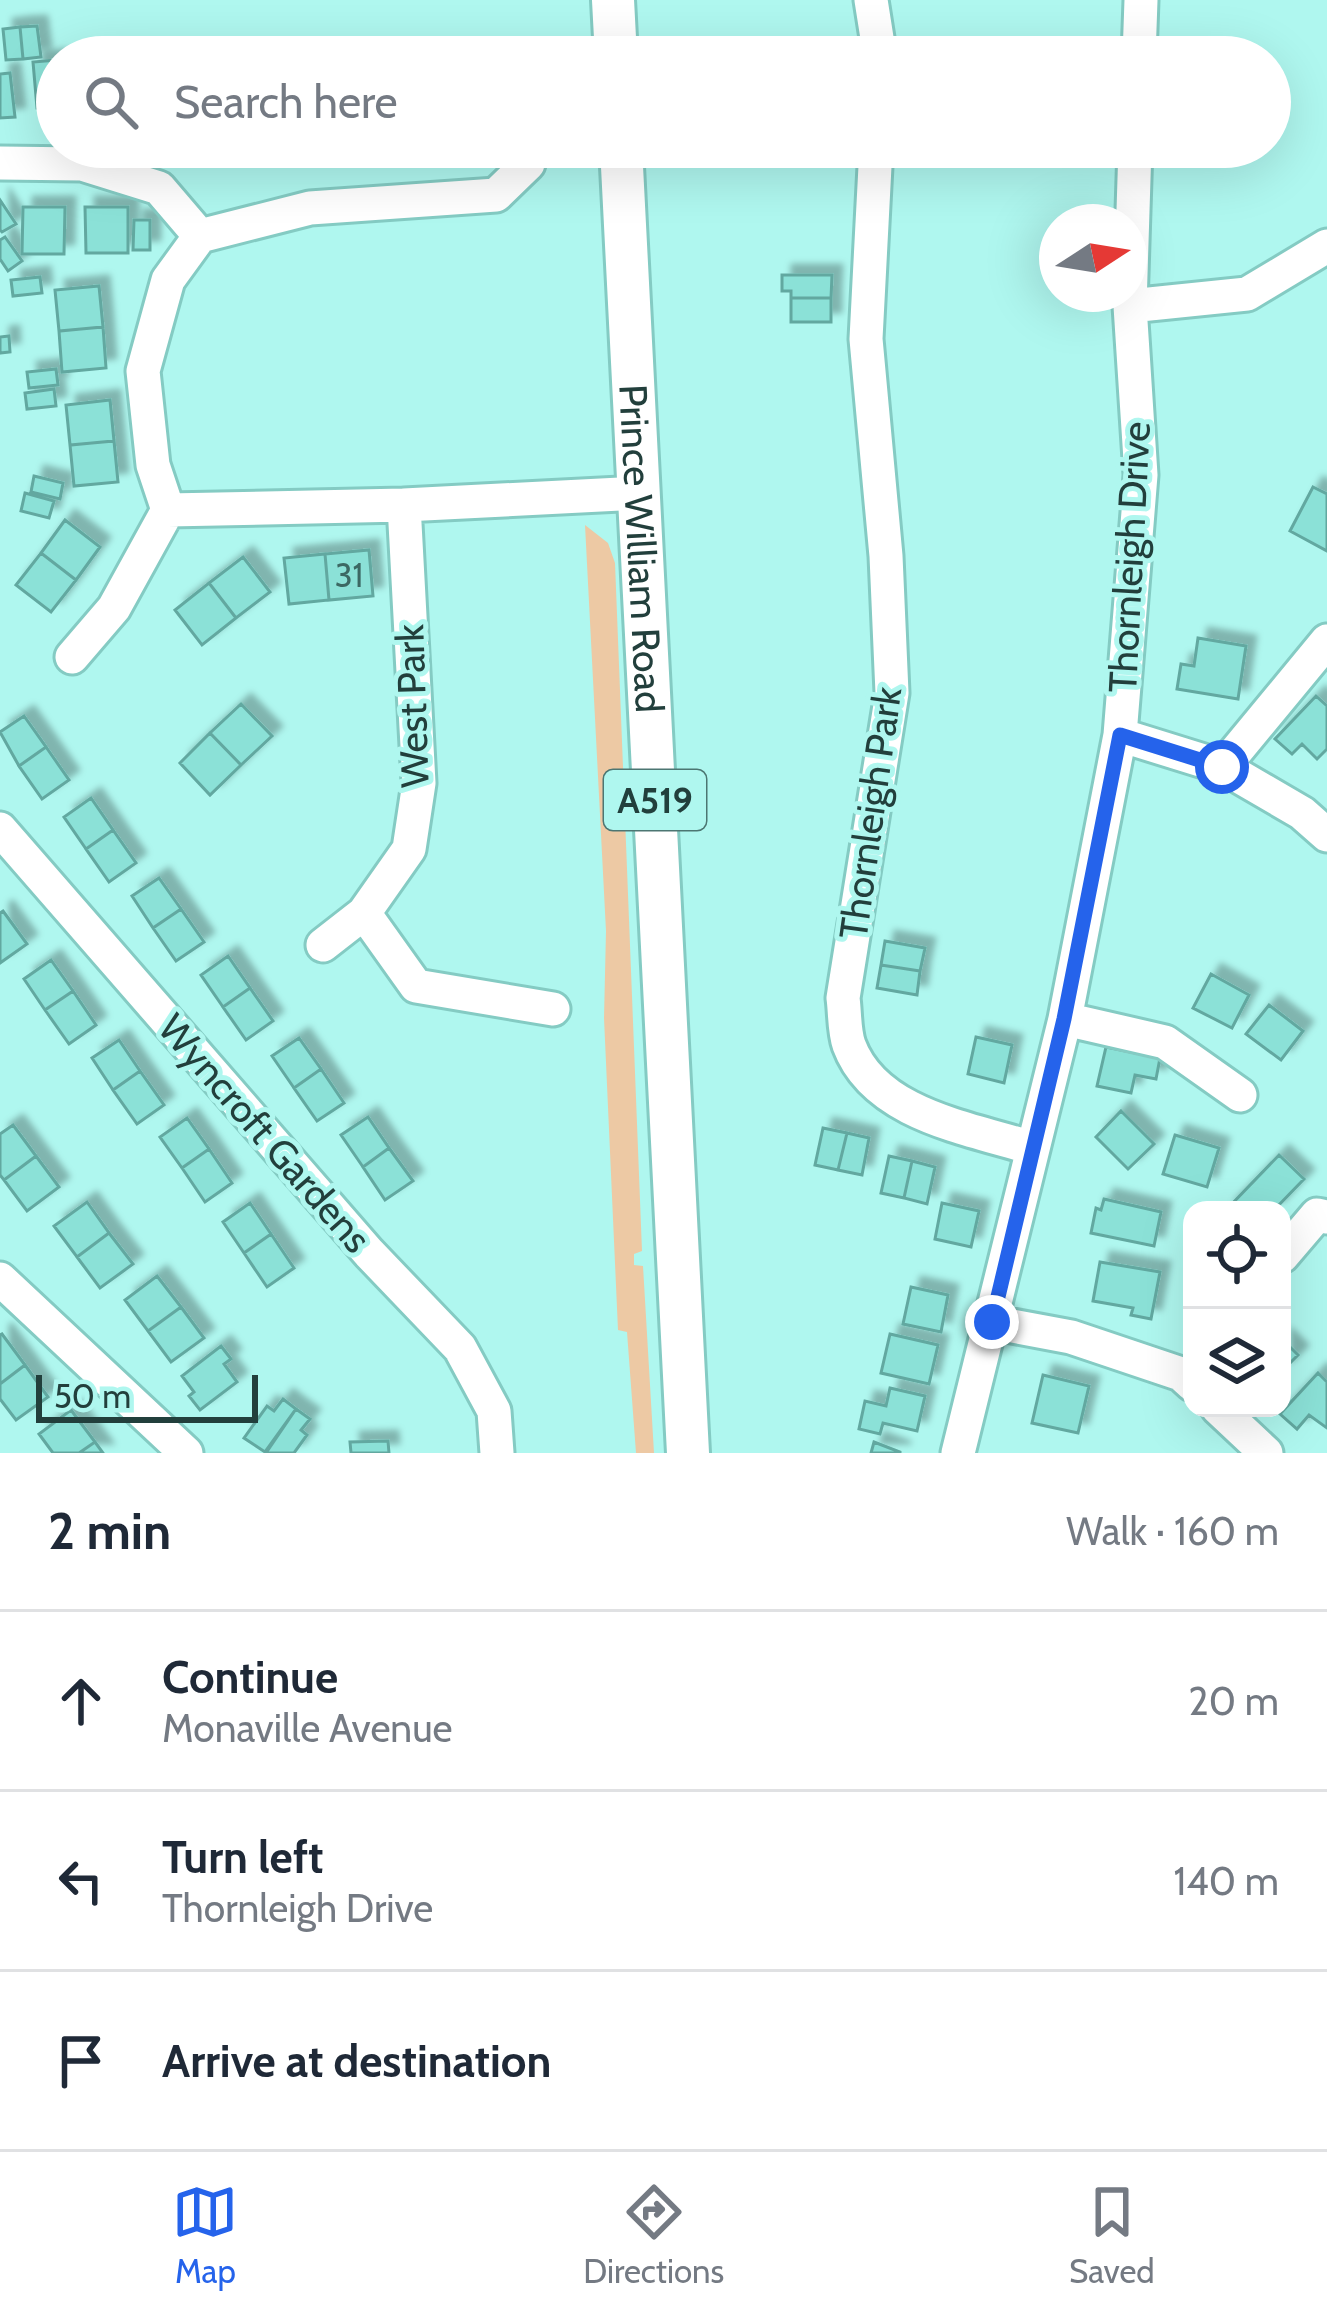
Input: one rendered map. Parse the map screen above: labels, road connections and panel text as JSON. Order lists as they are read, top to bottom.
{
  "streets": {
    "main road": ["Prince William Road", "A519"],
    "street": [
      "Thornleigh Drive",
      "West Park",
      "Thornleigh Park",
      "Wyncroft Gardens"
    ]
  },
  "crossings": [
    ["Thornleigh Drive", "Thornleigh Park"]
  ],
  "house_numbers": ["31"],
  "scale_bar": "50 m",
  "north": "right",
  "page": {
    "search": "Search here",
    "scale": "50 m",
    "heading": ["2 min", "Walk · 160 m"],
    "list": [
      ["Continue", "Monaville Avenue", "20 m"],
      ["Turn left", "Thornleigh Drive", "140 m"],
      "Arrive at destination"
    ],
    "nav": ["Map", "Directions", "Saved"]
  }
}
